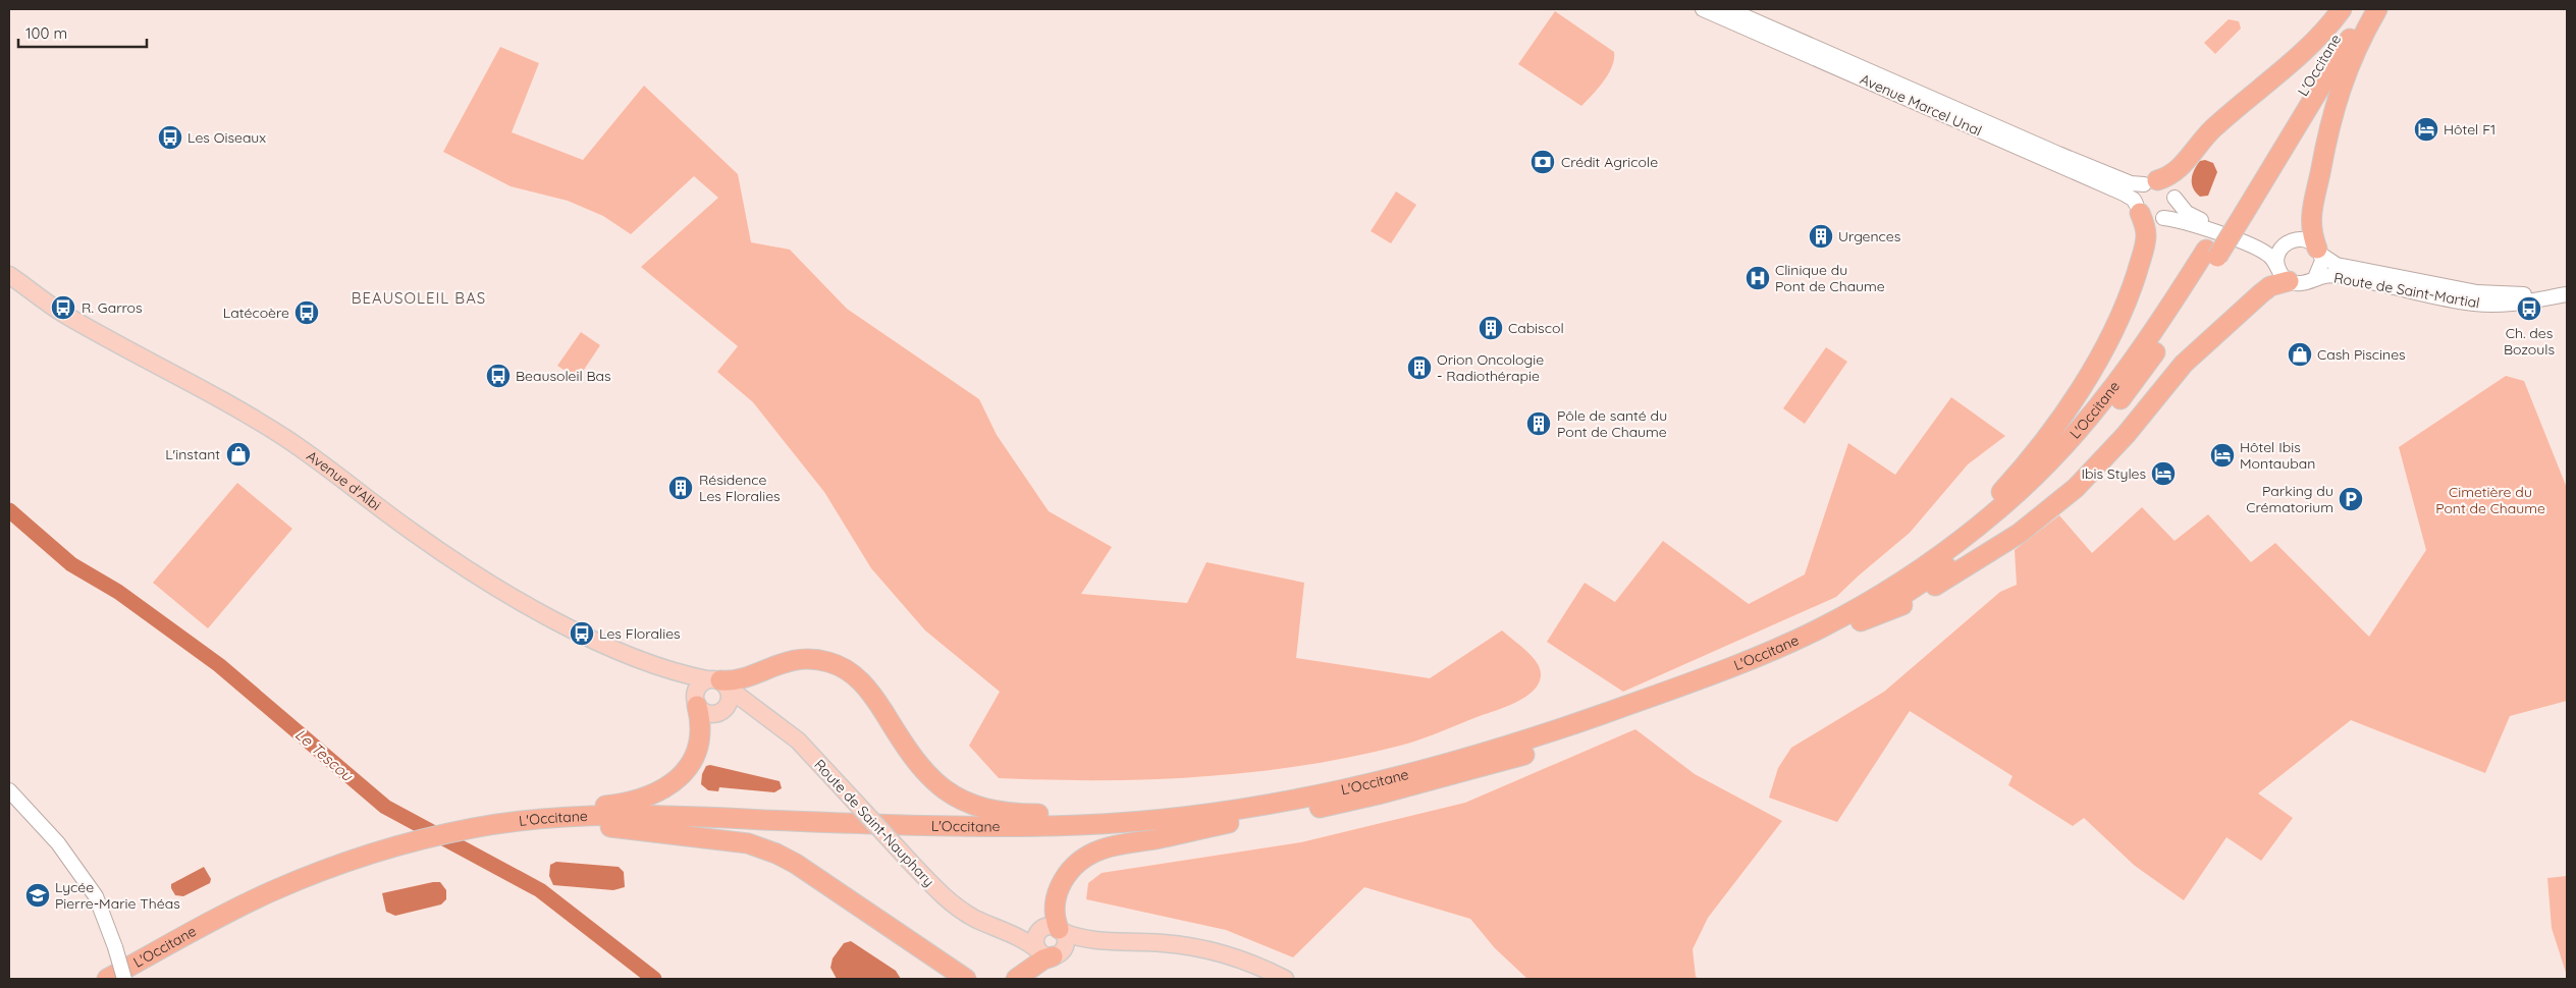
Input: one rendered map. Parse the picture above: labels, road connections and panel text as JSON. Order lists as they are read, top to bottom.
{
  "streets": {
    "highway": ["L'Occitane"],
    "main road": [
      "Avenue Marcel Unal",
      "Route de Saint-Martial",
      "Avenue d'Albi",
      "Route de Saint-Nauphary"
    ]
  },
  "crossings": [
    ["Avenue d'Albi", "Route de Saint-Nauphary"]
  ],
  "districts": ["BEAUSOLEIL BAS"],
  "water": ["Le Tescou"],
  "parks": ["Cimetière du Pont de Chaume"],
  "places": {
    "hotel": ["Hôtel F1", "Hôtel Ibis Montauban", "Ibis Styles"],
    "bus stop": [
      "Les Oiseaux",
      "R. Garros",
      "Ch. des Bozouls",
      "Latécoère",
      "Beausoleil Bas",
      "Les Floralies"
    ],
    "bank": ["Crédit Agricole"],
    "building": [
      "Urgences",
      "Cabiscol",
      "Orion Oncologie - Radiothérapie",
      "Pôle de santé du Pont de Chaume",
      "Résidence Les Floralies"
    ],
    "hospital": ["Clinique du Pont de Chaume"],
    "shop": ["Cash Piscines", "L'instant"],
    "parking": ["Parking du Crématorium"],
    "school or university": ["Lycée Pierre-Marie Théas"]
  },
  "scale_bar": "100 m"
}
